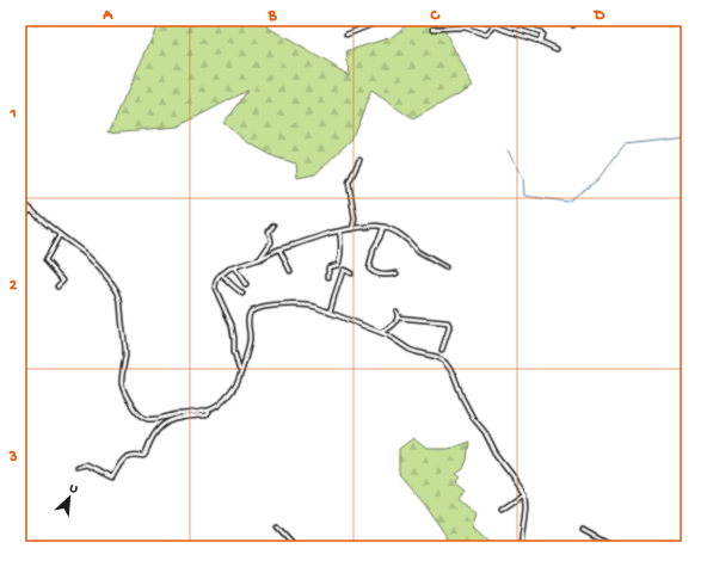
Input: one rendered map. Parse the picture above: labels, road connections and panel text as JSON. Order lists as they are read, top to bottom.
{
  "north": "top right",
  "grid": {
    "columns": [
      "A",
      "B",
      "C",
      "D"
    ],
    "rows": ["1", "2", "3"]
  }
}
